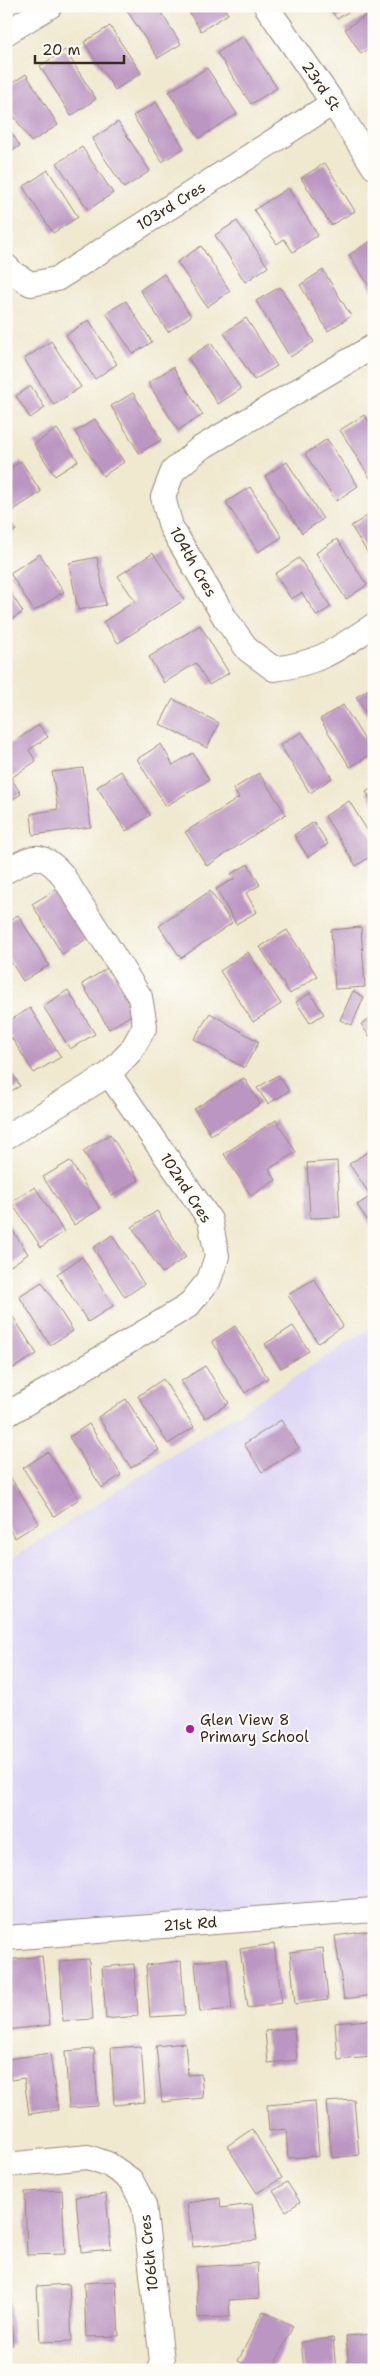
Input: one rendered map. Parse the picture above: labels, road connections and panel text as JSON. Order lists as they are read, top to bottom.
{
  "streets": {
    "street": [
      "23rd St",
      "103rd Cres",
      "104th Cres",
      "102nd Cres",
      "21st Rd",
      "106th Cres"
    ]
  },
  "crossings": [
    ["23rd St", "103rd Cres"]
  ],
  "places": ["Glen View 8 Primary School"],
  "scale_bar": "20 m"
}
